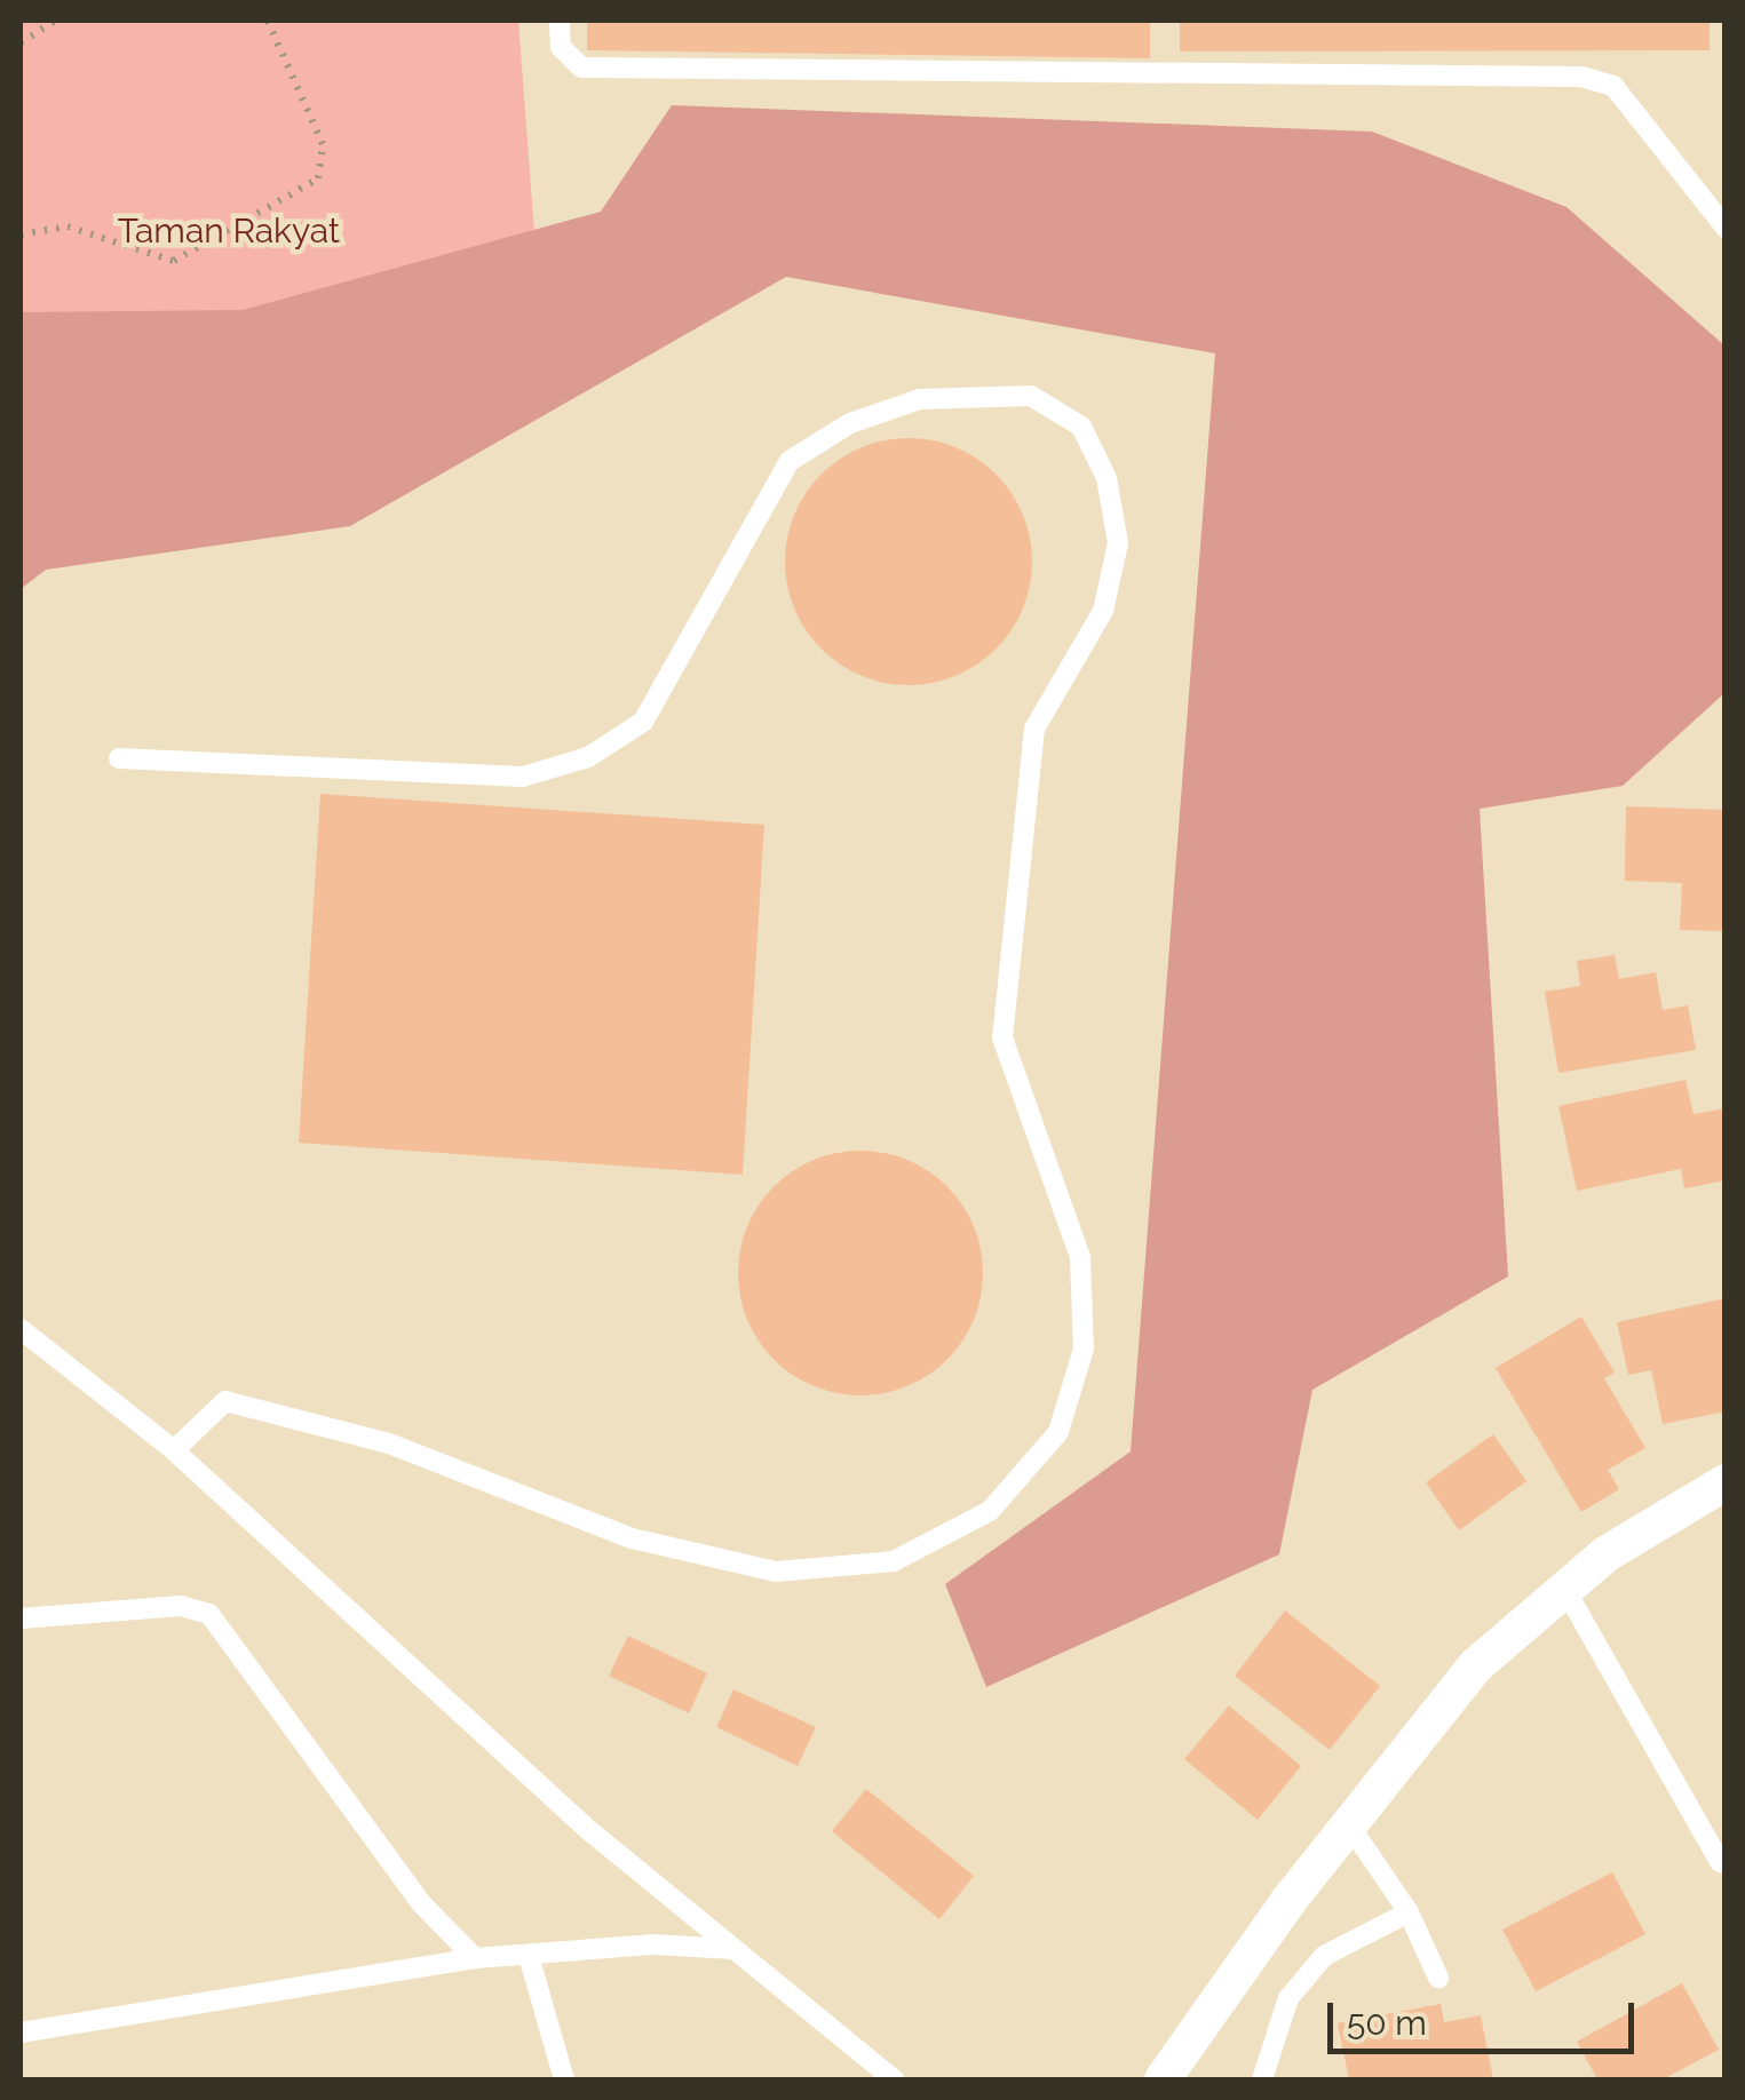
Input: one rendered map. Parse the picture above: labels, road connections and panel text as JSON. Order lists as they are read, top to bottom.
{
  "parks": ["Taman Rakyat"],
  "scale_bar": "50 m"
}
